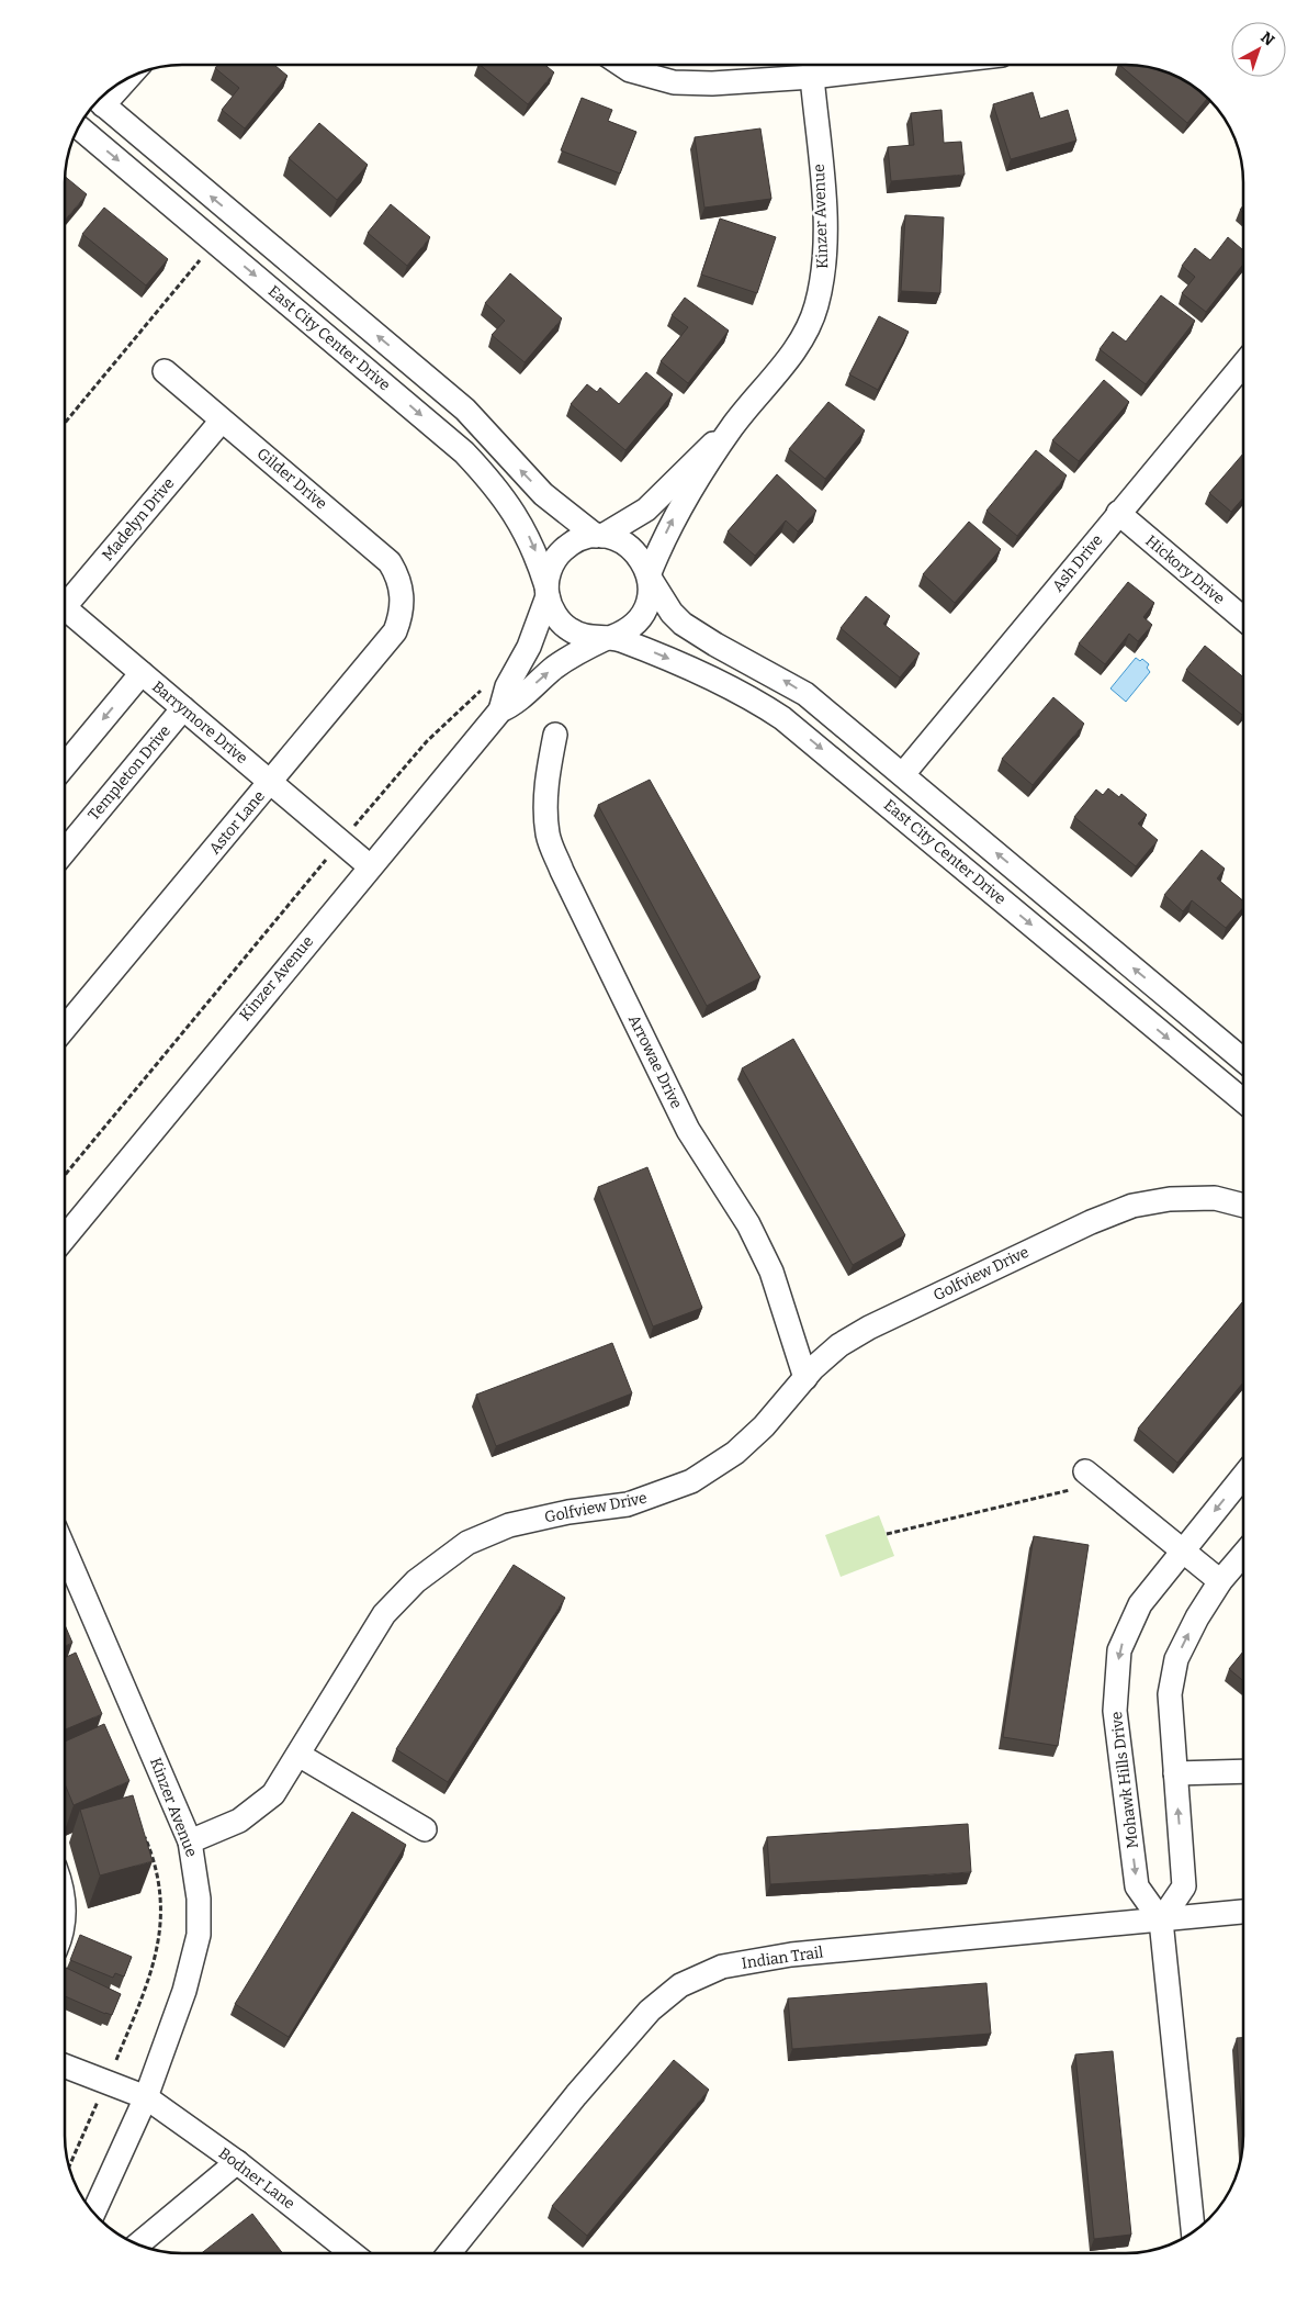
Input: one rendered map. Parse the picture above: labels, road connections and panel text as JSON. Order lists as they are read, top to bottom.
{
  "streets": {
    "street": [
      "Kinzer Avenue",
      "East City Center Drive",
      "Gilder Drive",
      "Madelyn Drive",
      "Ash Drive",
      "Hickory Drive",
      "Barrymore Drive",
      "Templeton Drive",
      "Astor Lane",
      "Arrowae Drive",
      "Golfview Drive",
      "Mohawk Hills Drive",
      "Indian Trail",
      "Bodner Lane"
    ]
  },
  "crossings": [
    ["Kinzer Avenue", "East City Center Drive"],
    ["Kinzer Avenue", "Barrymore Drive"],
    ["Kinzer Avenue", "Golfview Drive"],
    ["Kinzer Avenue", "Bodner Lane"],
    ["Gilder Drive", "Madelyn Drive"],
    ["Gilder Drive", "Astor Lane"],
    ["Ash Drive", "Hickory Drive"],
    ["Barrymore Drive", "Templeton Drive"],
    ["Barrymore Drive", "Astor Lane"],
    ["Arrowae Drive", "Golfview Drive"],
    ["Mohawk Hills Drive", "Indian Trail"]
  ],
  "north": "top right"
}
